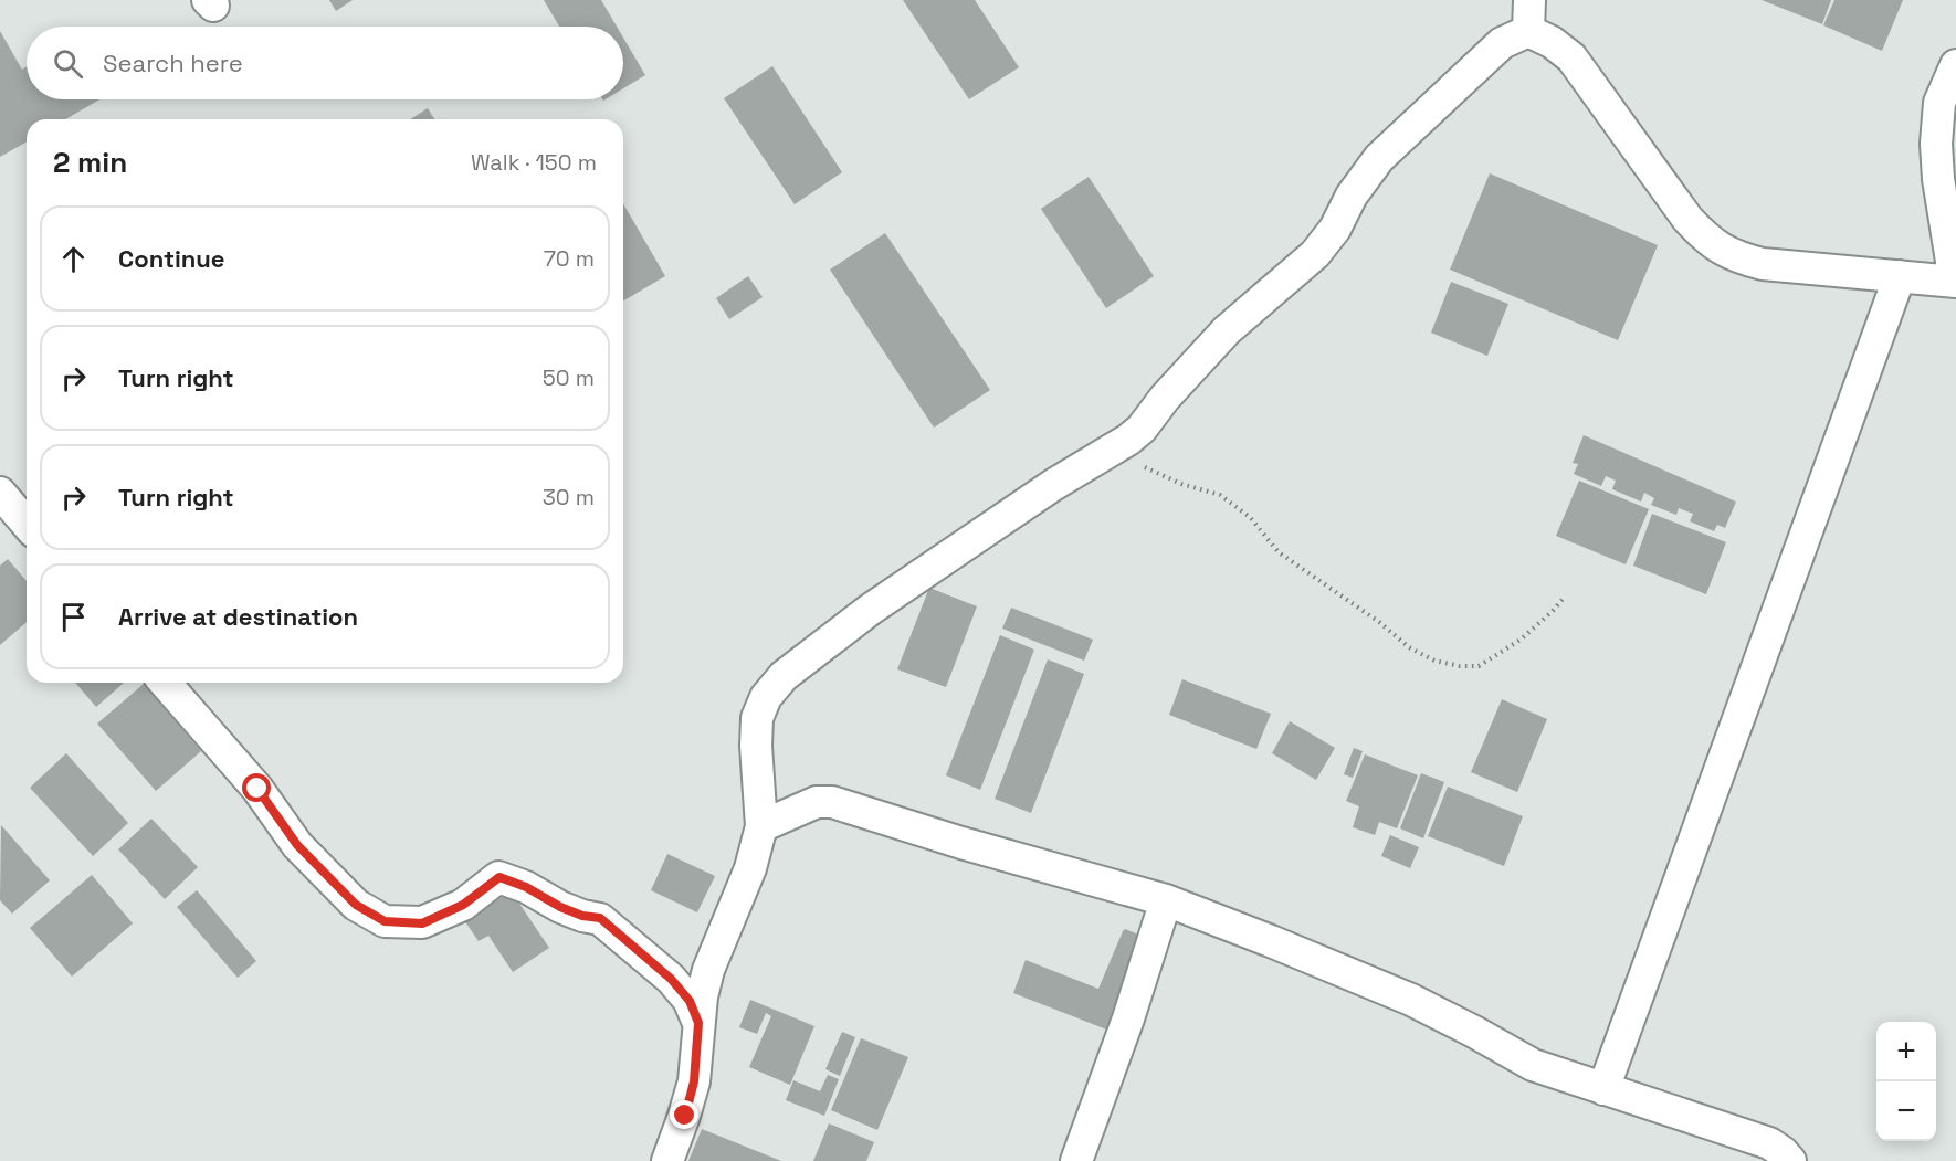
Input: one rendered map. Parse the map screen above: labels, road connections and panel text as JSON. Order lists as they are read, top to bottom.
{
  "page": {
    "search": "Search here",
    "heading": ["2 min", "Walk · 150 m"],
    "list": [
      ["Continue", "70 m"],
      ["Turn right", "50 m"],
      ["Turn right", "30 m"],
      "Arrive at destination"
    ],
    "map_buttons": ["+", "−"]
  }
}
